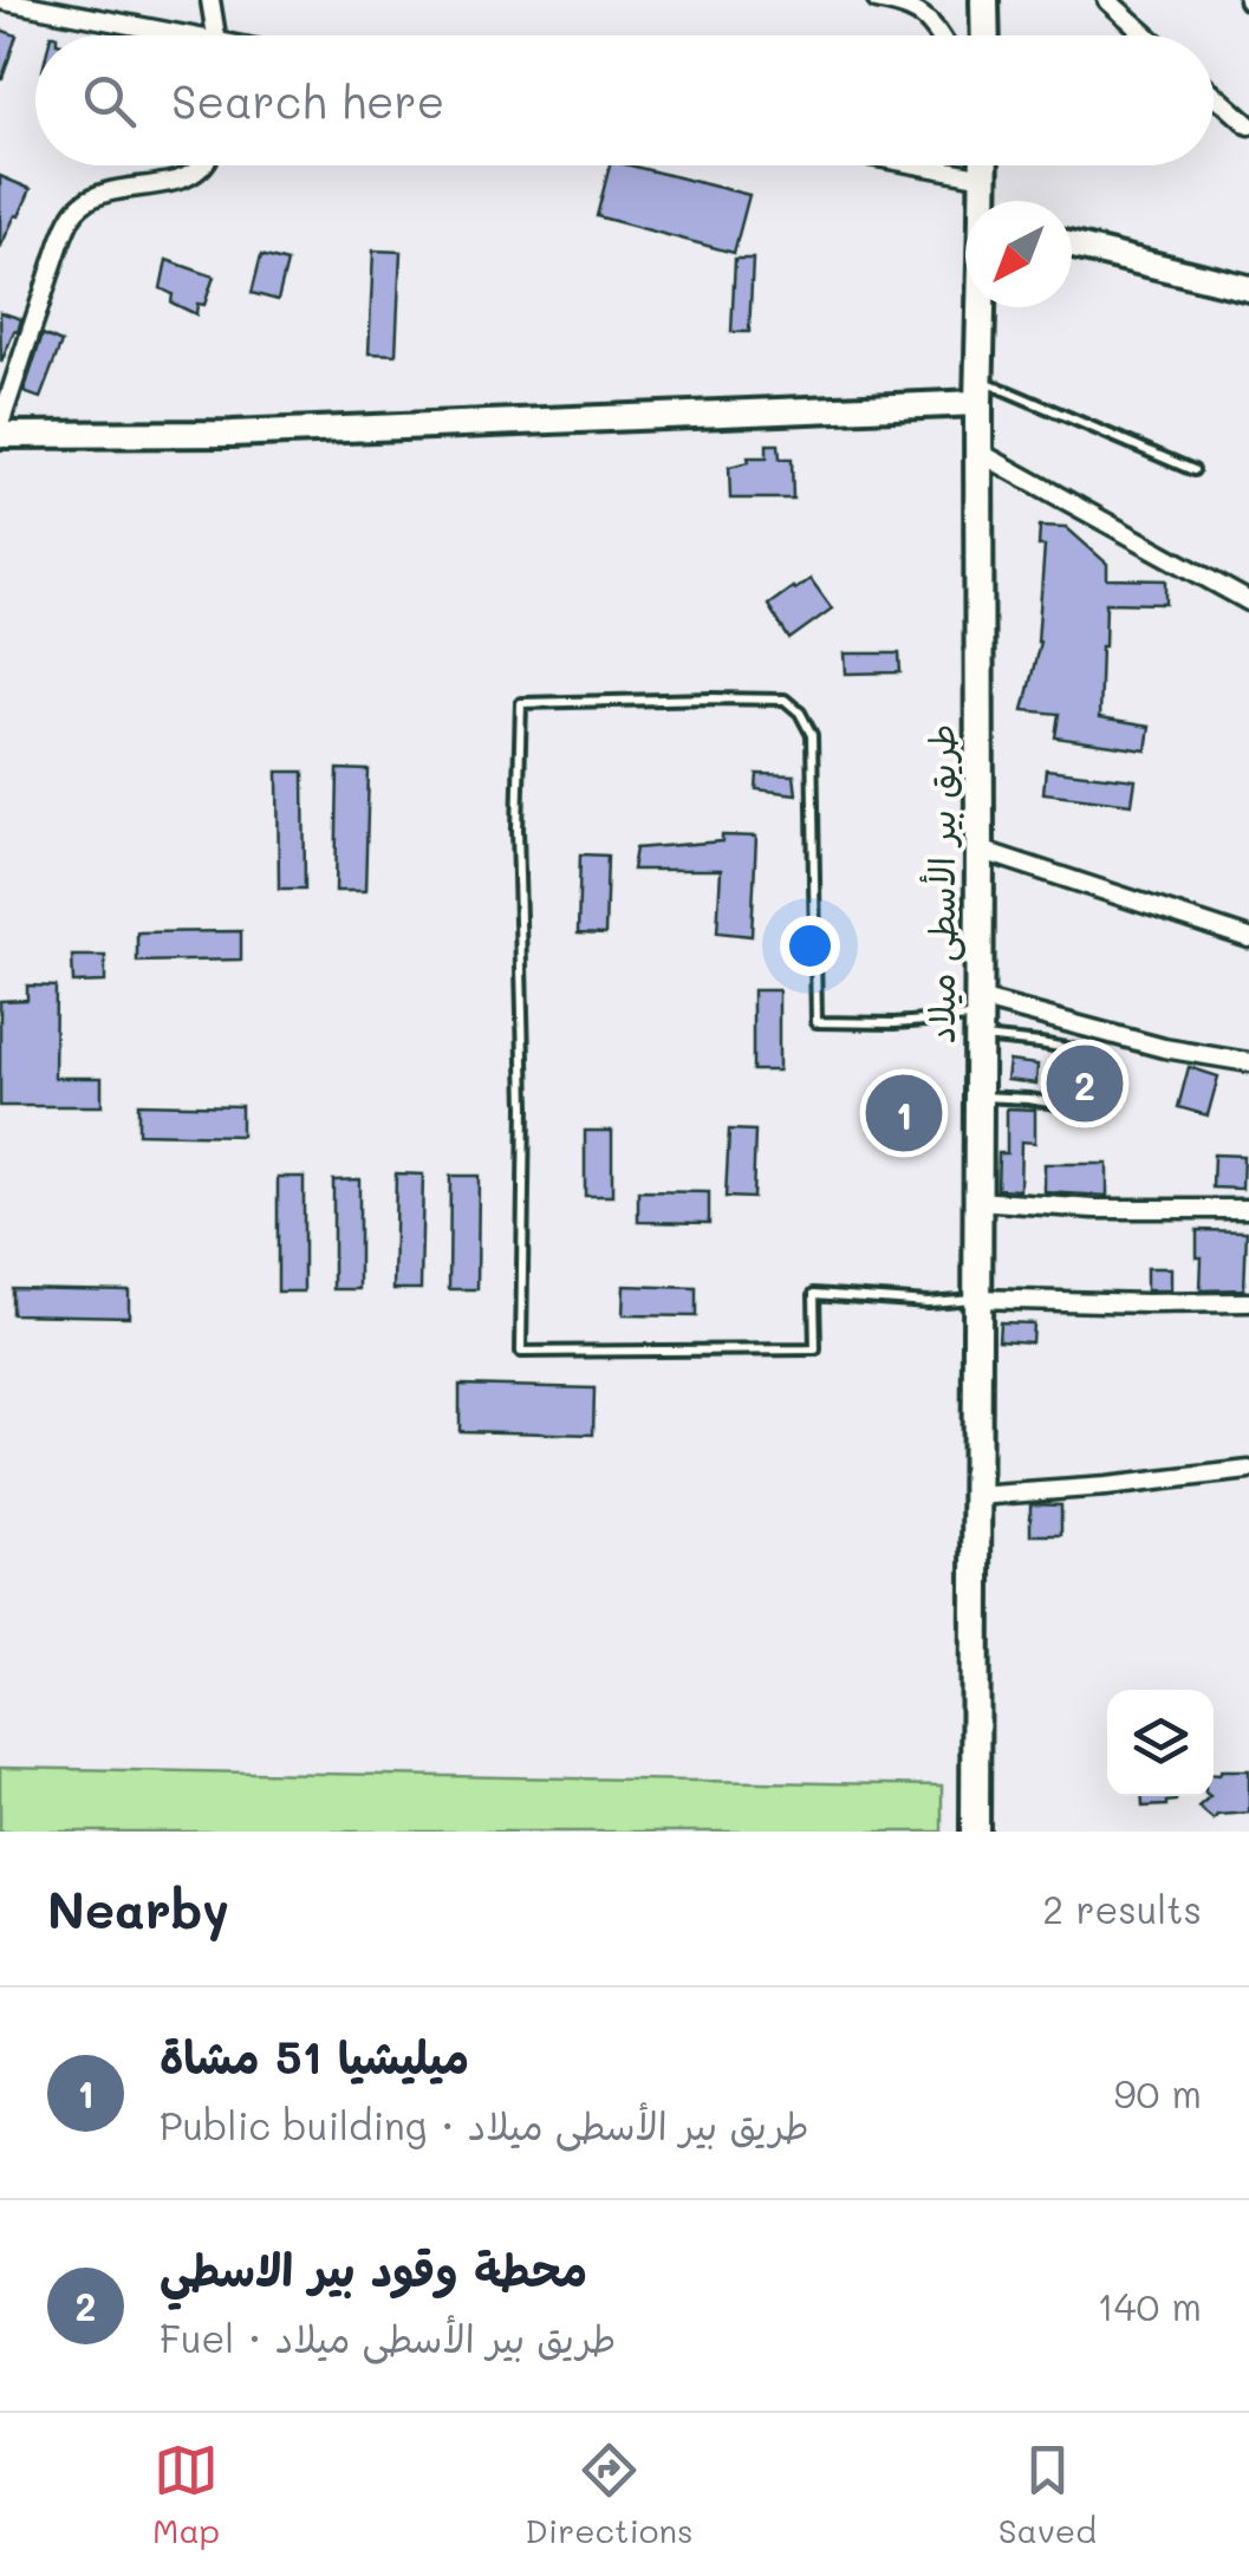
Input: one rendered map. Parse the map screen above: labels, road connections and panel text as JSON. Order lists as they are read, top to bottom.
{
  "streets": {
    "main road": ["طريق بير الأسطى ميلاد"]
  },
  "north": "bottom left",
  "page": {
    "search": "Search here",
    "pins": ["2", "1"],
    "heading": ["Nearby", "2 results"],
    "list": [
      {
        "mark": "1",
        "name": "ميليشيا 51 مشاة",
        "note": "Public building · طريق بير الأسطى ميلاد",
        "value": "90 m"
      },
      {
        "mark": "2",
        "name": "محطة وقود بير الاسطي",
        "note": "Fuel · طريق بير الأسطى ميلاد",
        "value": "140 m"
      }
    ],
    "nav": ["Map", "Directions", "Saved"]
  }
}
